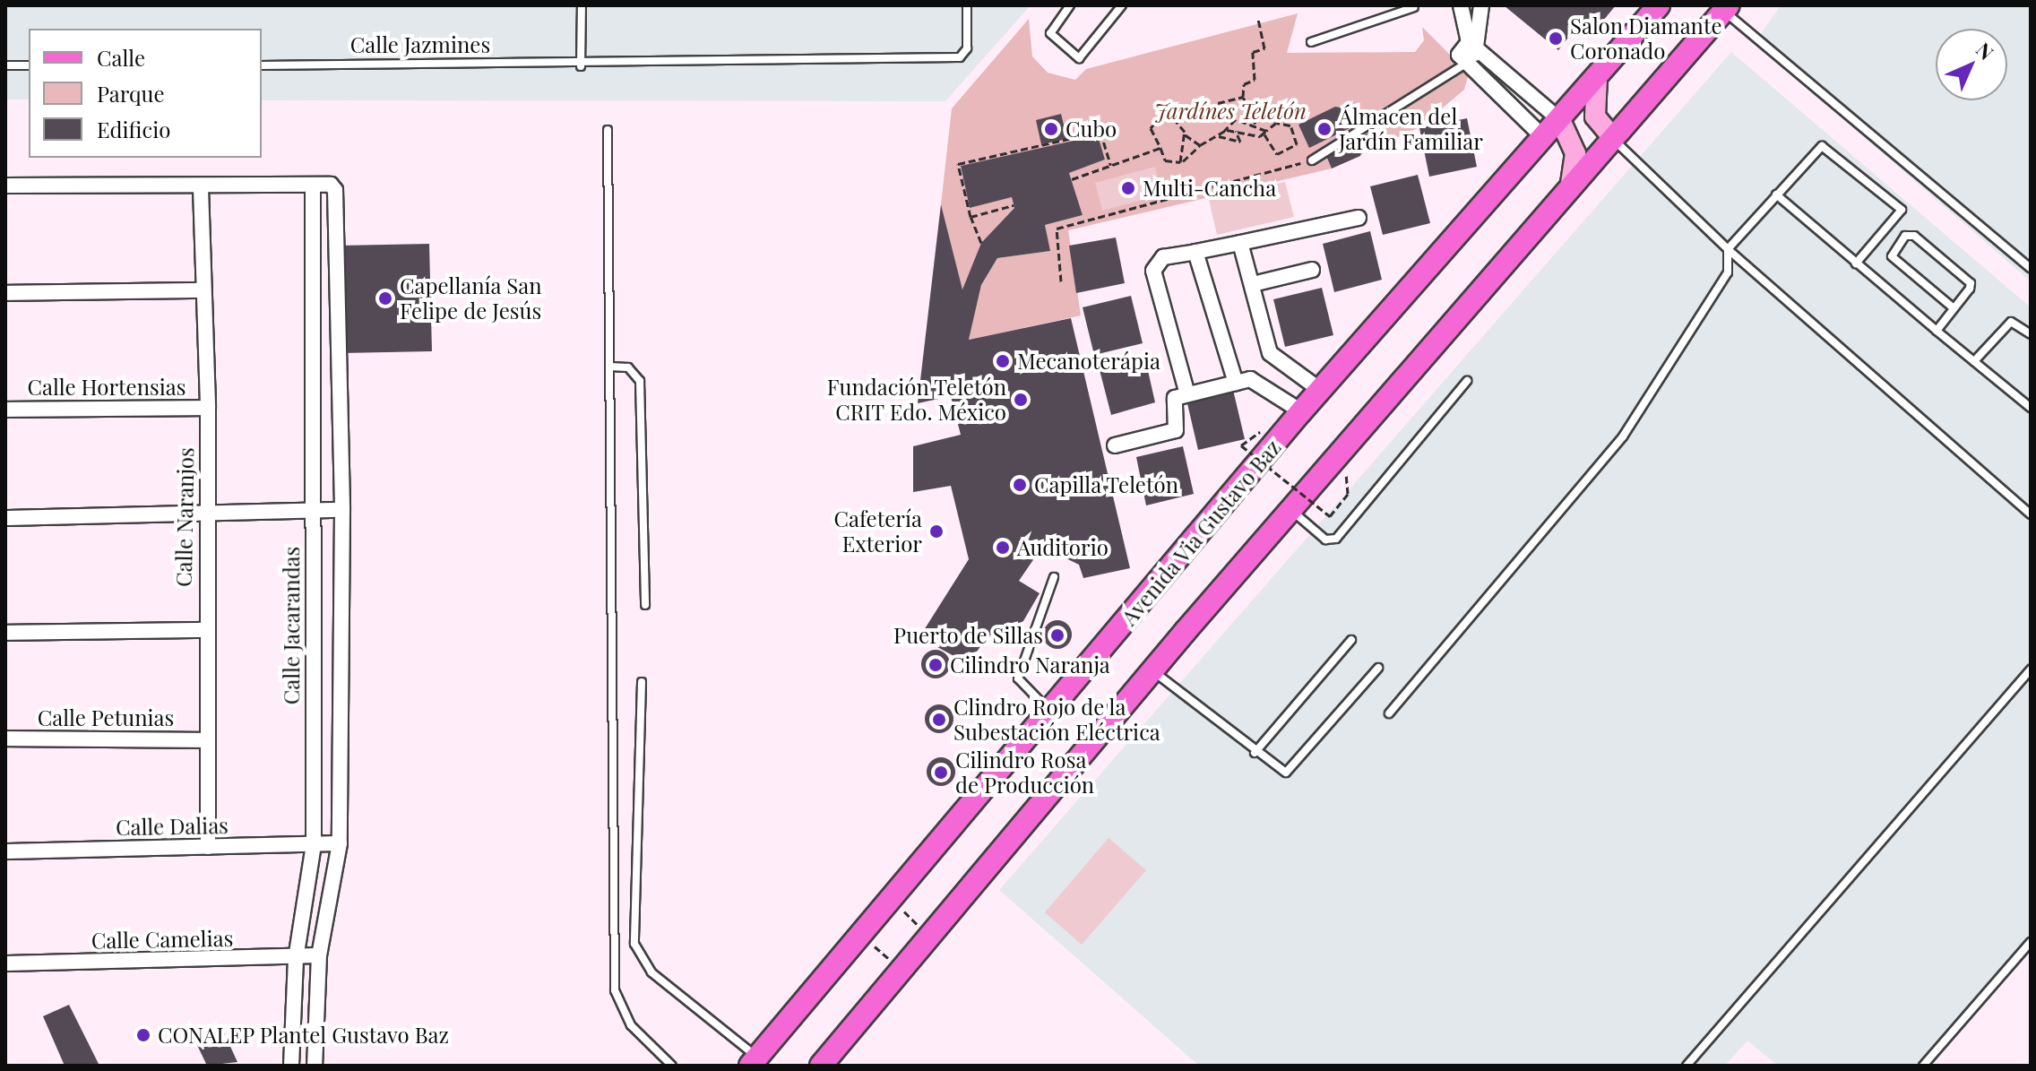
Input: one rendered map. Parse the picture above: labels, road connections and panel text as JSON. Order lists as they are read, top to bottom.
{
  "streets": {
    "main road": ["Avenida Via Gustavo Baz"],
    "street": [
      "Calle Hortensias",
      "Calle Naranjos",
      "Calle Jacarandas",
      "Calle Petunias",
      "Calle Dalias",
      "Calle Camelias"
    ],
    "lane": ["Calle Jazmines"]
  },
  "crossings": [
    ["Calle Hortensias", "Calle Naranjos"],
    ["Calle Naranjos", "Calle Petunias"],
    ["Calle Naranjos", "Calle Dalias"],
    ["Calle Jacarandas", "Calle Dalias"],
    ["Calle Jacarandas", "Calle Camelias"]
  ],
  "parks": ["Jardínes Teletón"],
  "places": [
    "Salon Diamante Coronado",
    "Cubo",
    "Álmacen del Jardín Familiar",
    "Multi-Cancha",
    "Capellanía San Felipe de Jesús",
    "Mecanoterápia",
    "Fundación Teletón CRIT Edo. México",
    "Capilla Teletón",
    "Cafetería Exterior",
    "Auditorio",
    "Puerto de Sillas",
    "Cilindro Naranja",
    "Clindro Rojo de la Subestación Eléctrica",
    "Cilindro Rosa de Producción",
    "CONALEP Plantel Gustavo Baz"
  ],
  "legend": ["Calle", "Parque", "Edificio"],
  "north": "top right"
}
